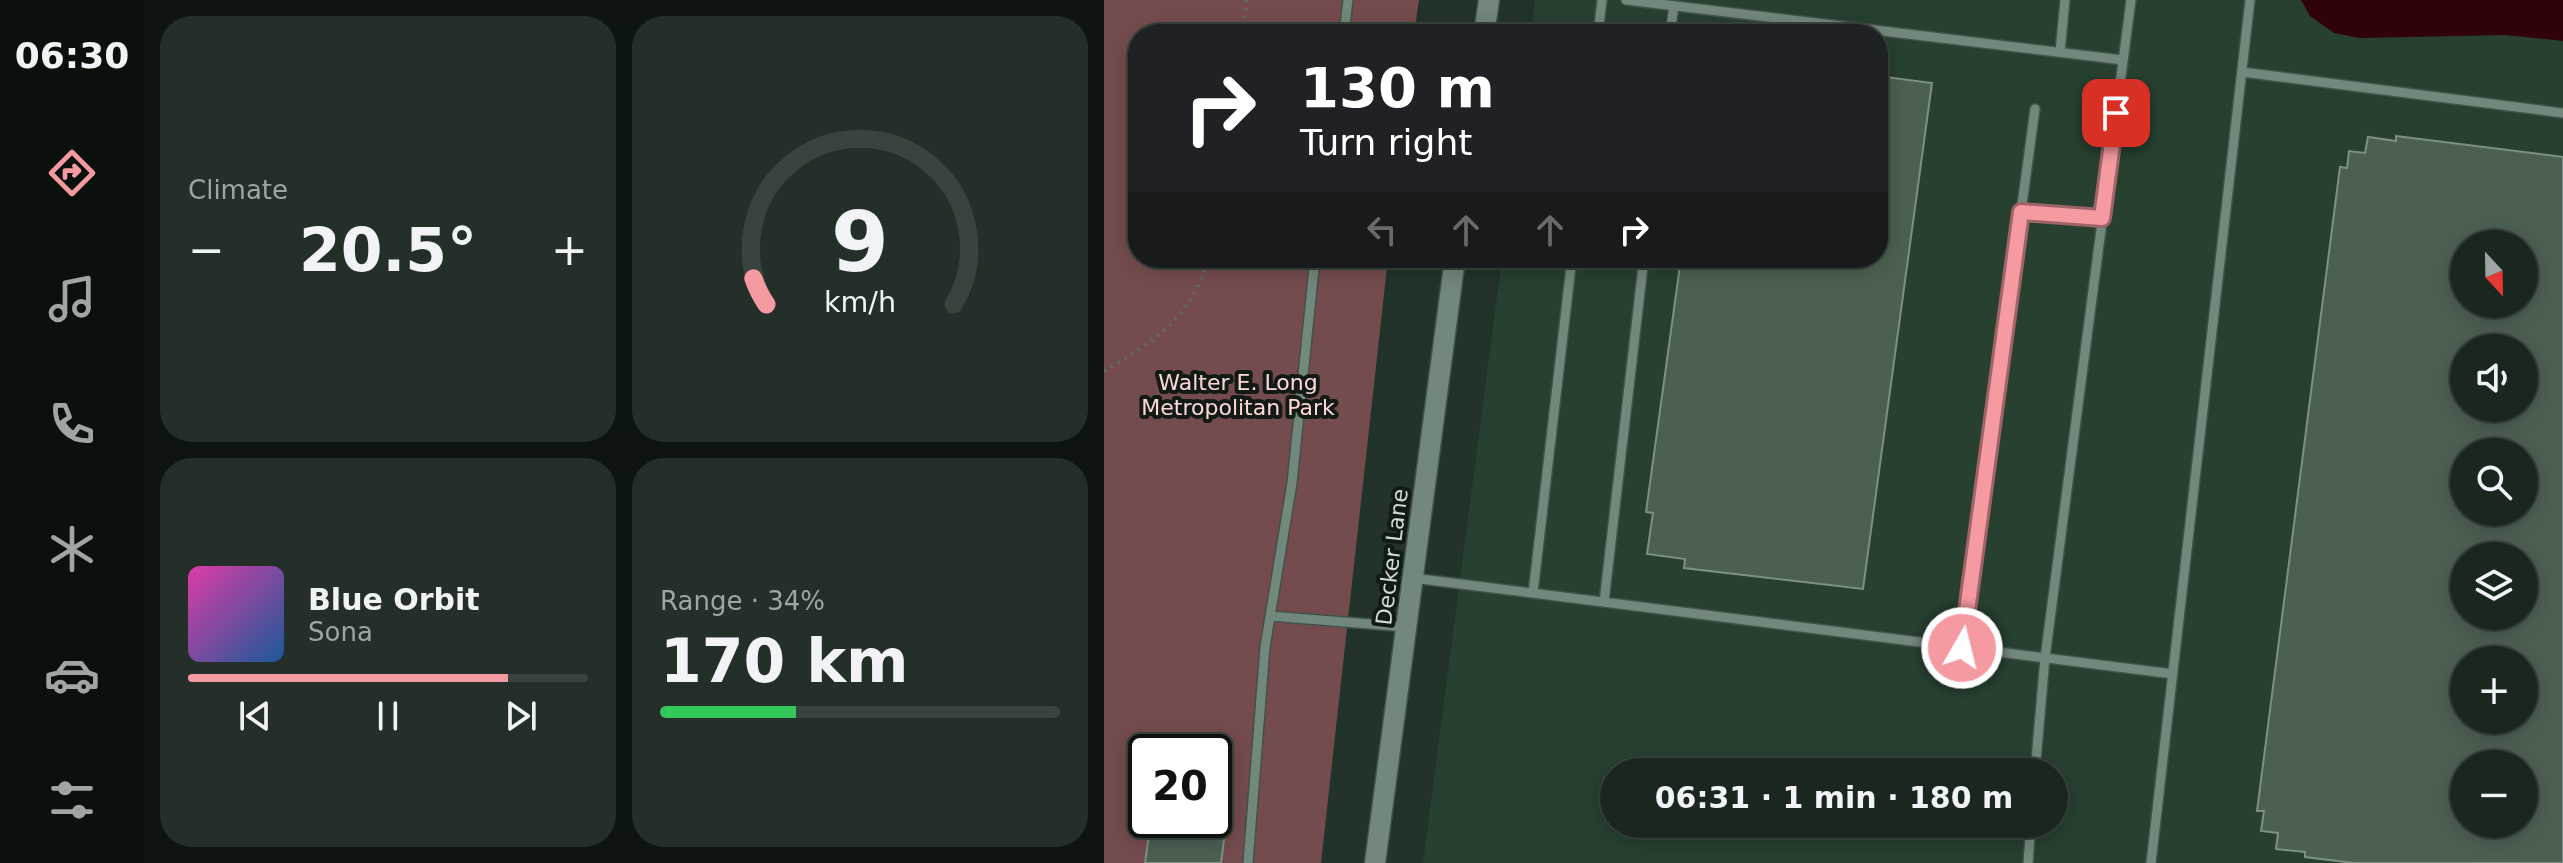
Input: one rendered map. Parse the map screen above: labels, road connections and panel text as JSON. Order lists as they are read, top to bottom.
{
  "streets": {
    "main road": ["Decker Lane"]
  },
  "parks": ["Walter E. Long Metropolitan Park"],
  "north": "bottom",
  "page": {
    "tabs": "06:30",
    "tile": [
      "Climate",
      ["Range · 34%", "170 km"]
    ],
    "turn": ["130 m", "Turn right"],
    "heat": ["−", "20.5°", "+"],
    "map_buttons": ["+", "−"],
    "song": ["Blue Orbit", "Sona"],
    "limit": "20",
    "trip": "06:31 · 1 min · 180 m",
    "gauge": ["9", "km/h"]
  }
}
